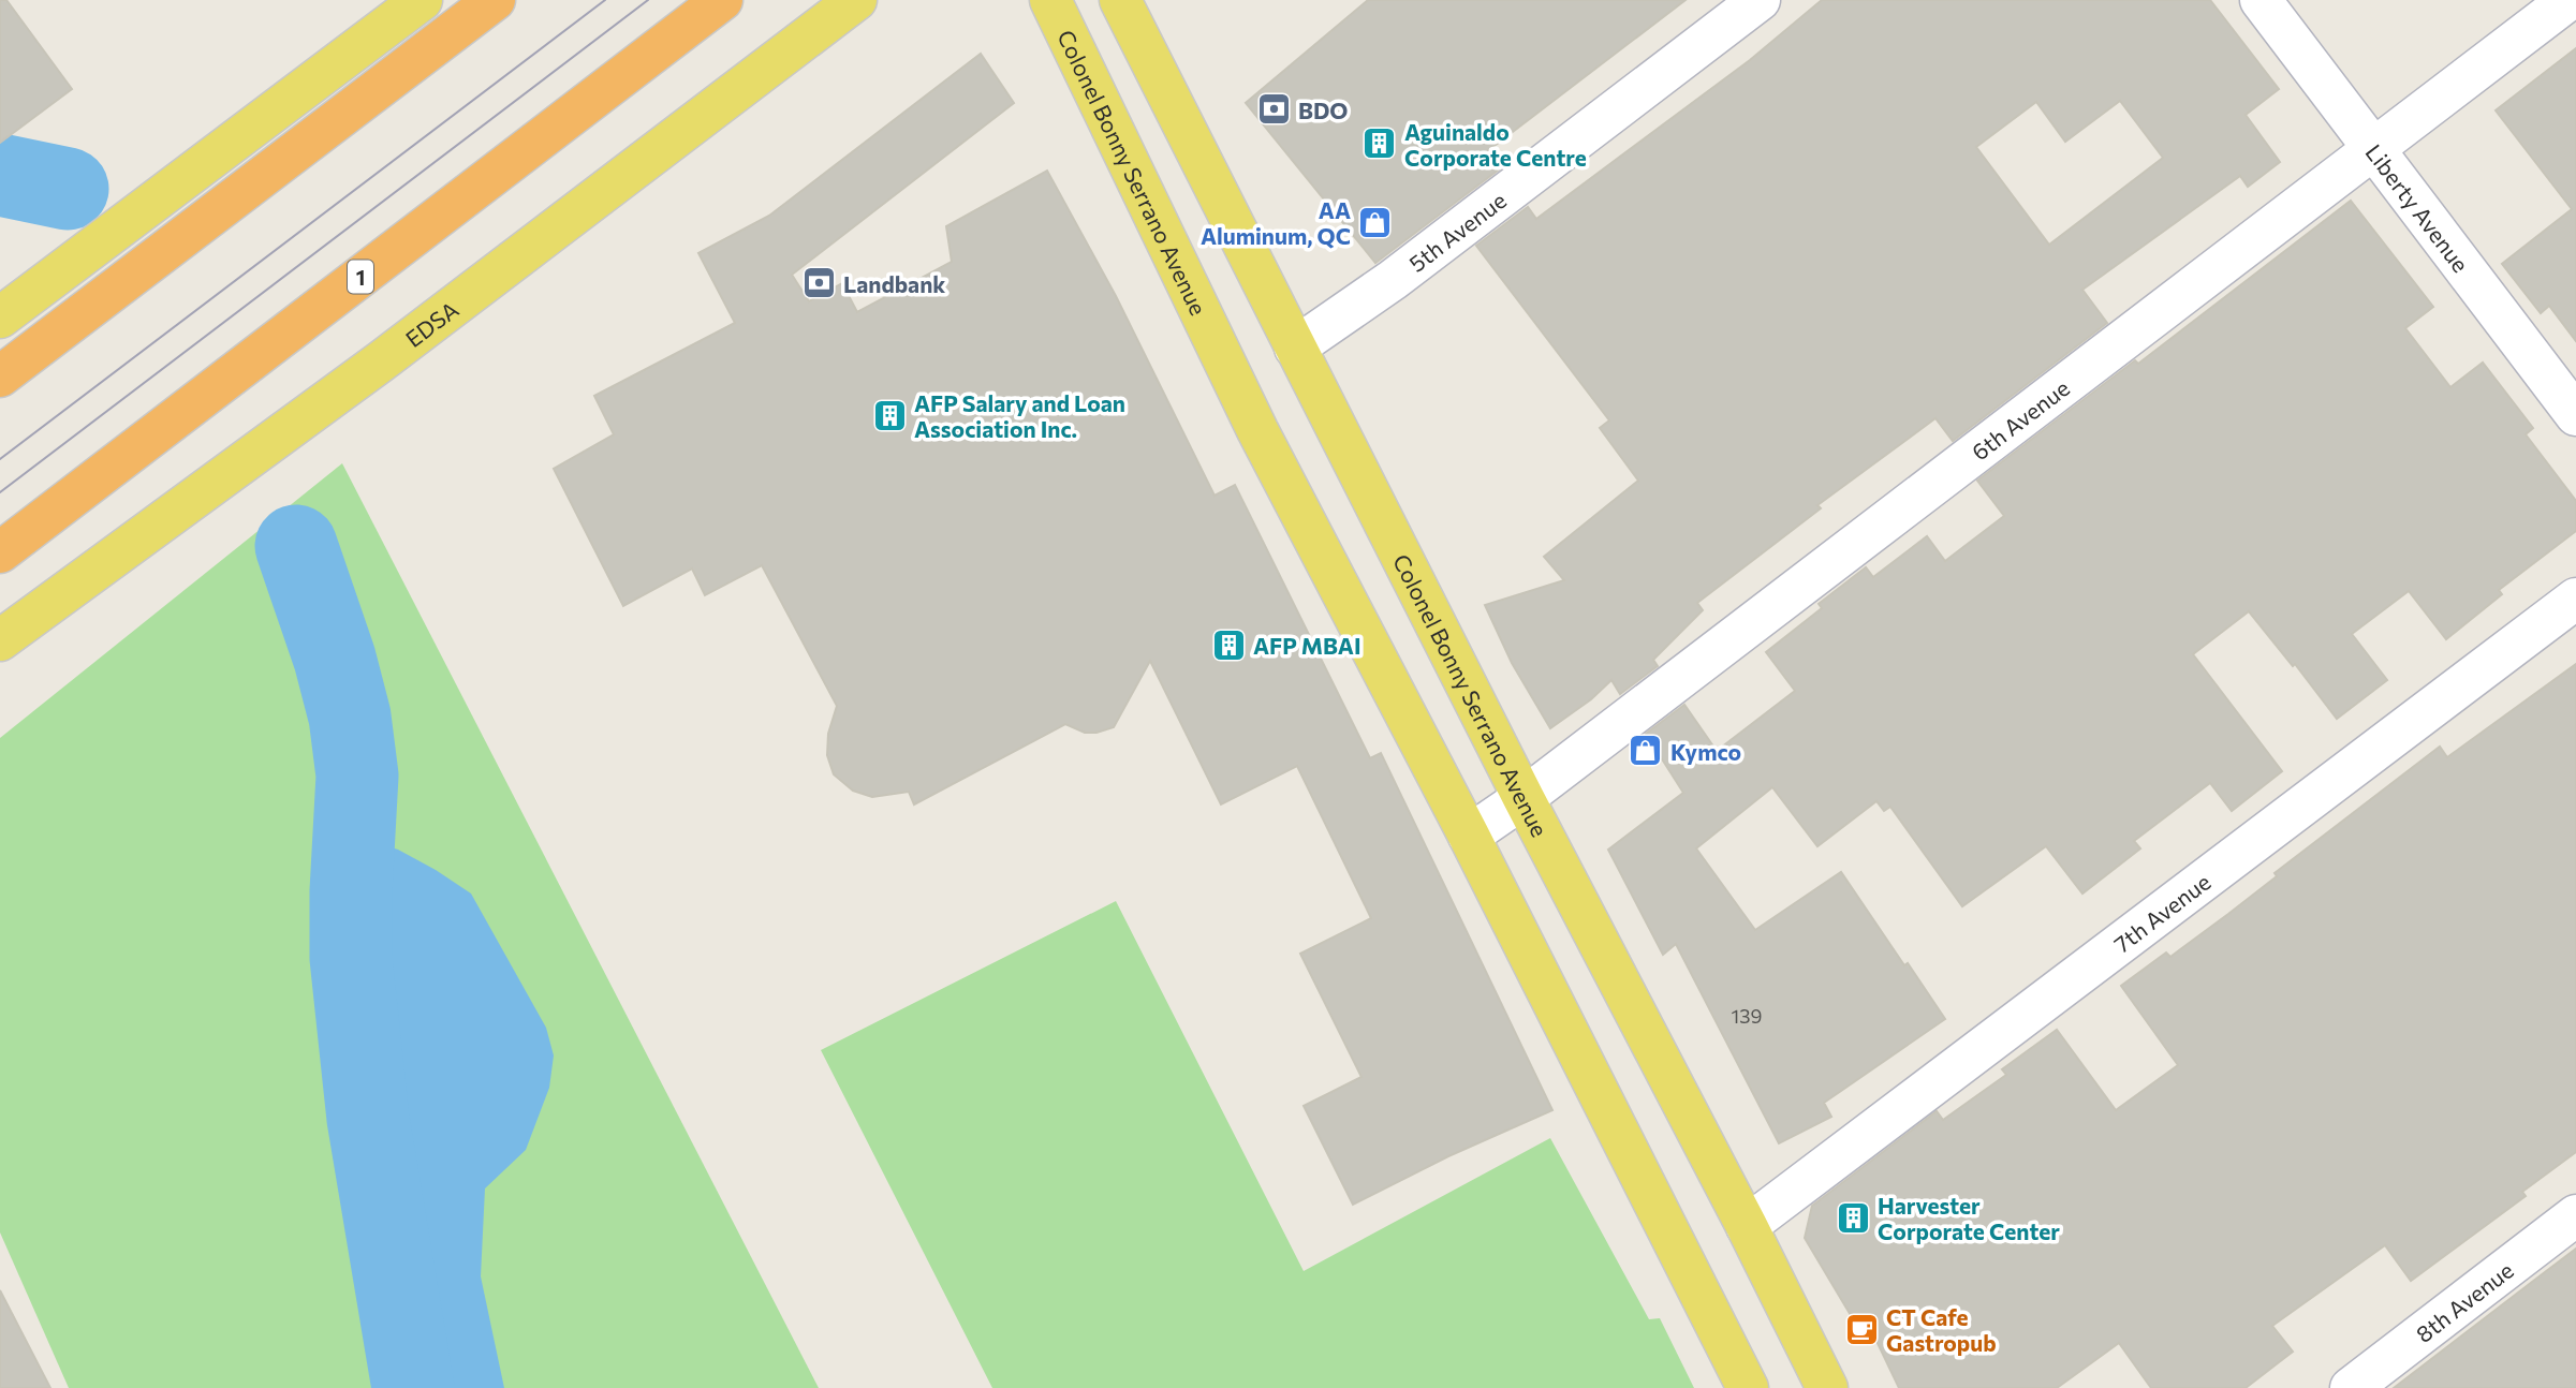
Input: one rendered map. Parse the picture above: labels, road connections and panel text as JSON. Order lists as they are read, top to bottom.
{
  "streets": {
    "highway": ["1"],
    "main road": ["Colonel Bonny Serrano Avenue", "EDSA"],
    "street": [
      "Liberty Avenue",
      "5th Avenue",
      "6th Avenue",
      "7th Avenue",
      "8th Avenue"
    ]
  },
  "crossings": [
    ["Colonel Bonny Serrano Avenue", "5th Avenue"],
    ["Colonel Bonny Serrano Avenue", "6th Avenue"],
    ["Colonel Bonny Serrano Avenue", "7th Avenue"],
    ["Liberty Avenue", "6th Avenue"]
  ],
  "places": {
    "bank": ["BDO", "Landbank"],
    "building": [
      "Aguinaldo Corporate Centre",
      "AFP Salary and Loan Association Inc.",
      "AFP MBAI",
      "Harvester Corporate Center"
    ],
    "shop": ["AA Aluminum, QC", "Kymco"],
    "cafe": ["CT Cafe Gastropub"]
  },
  "house_numbers": ["139"]
}
